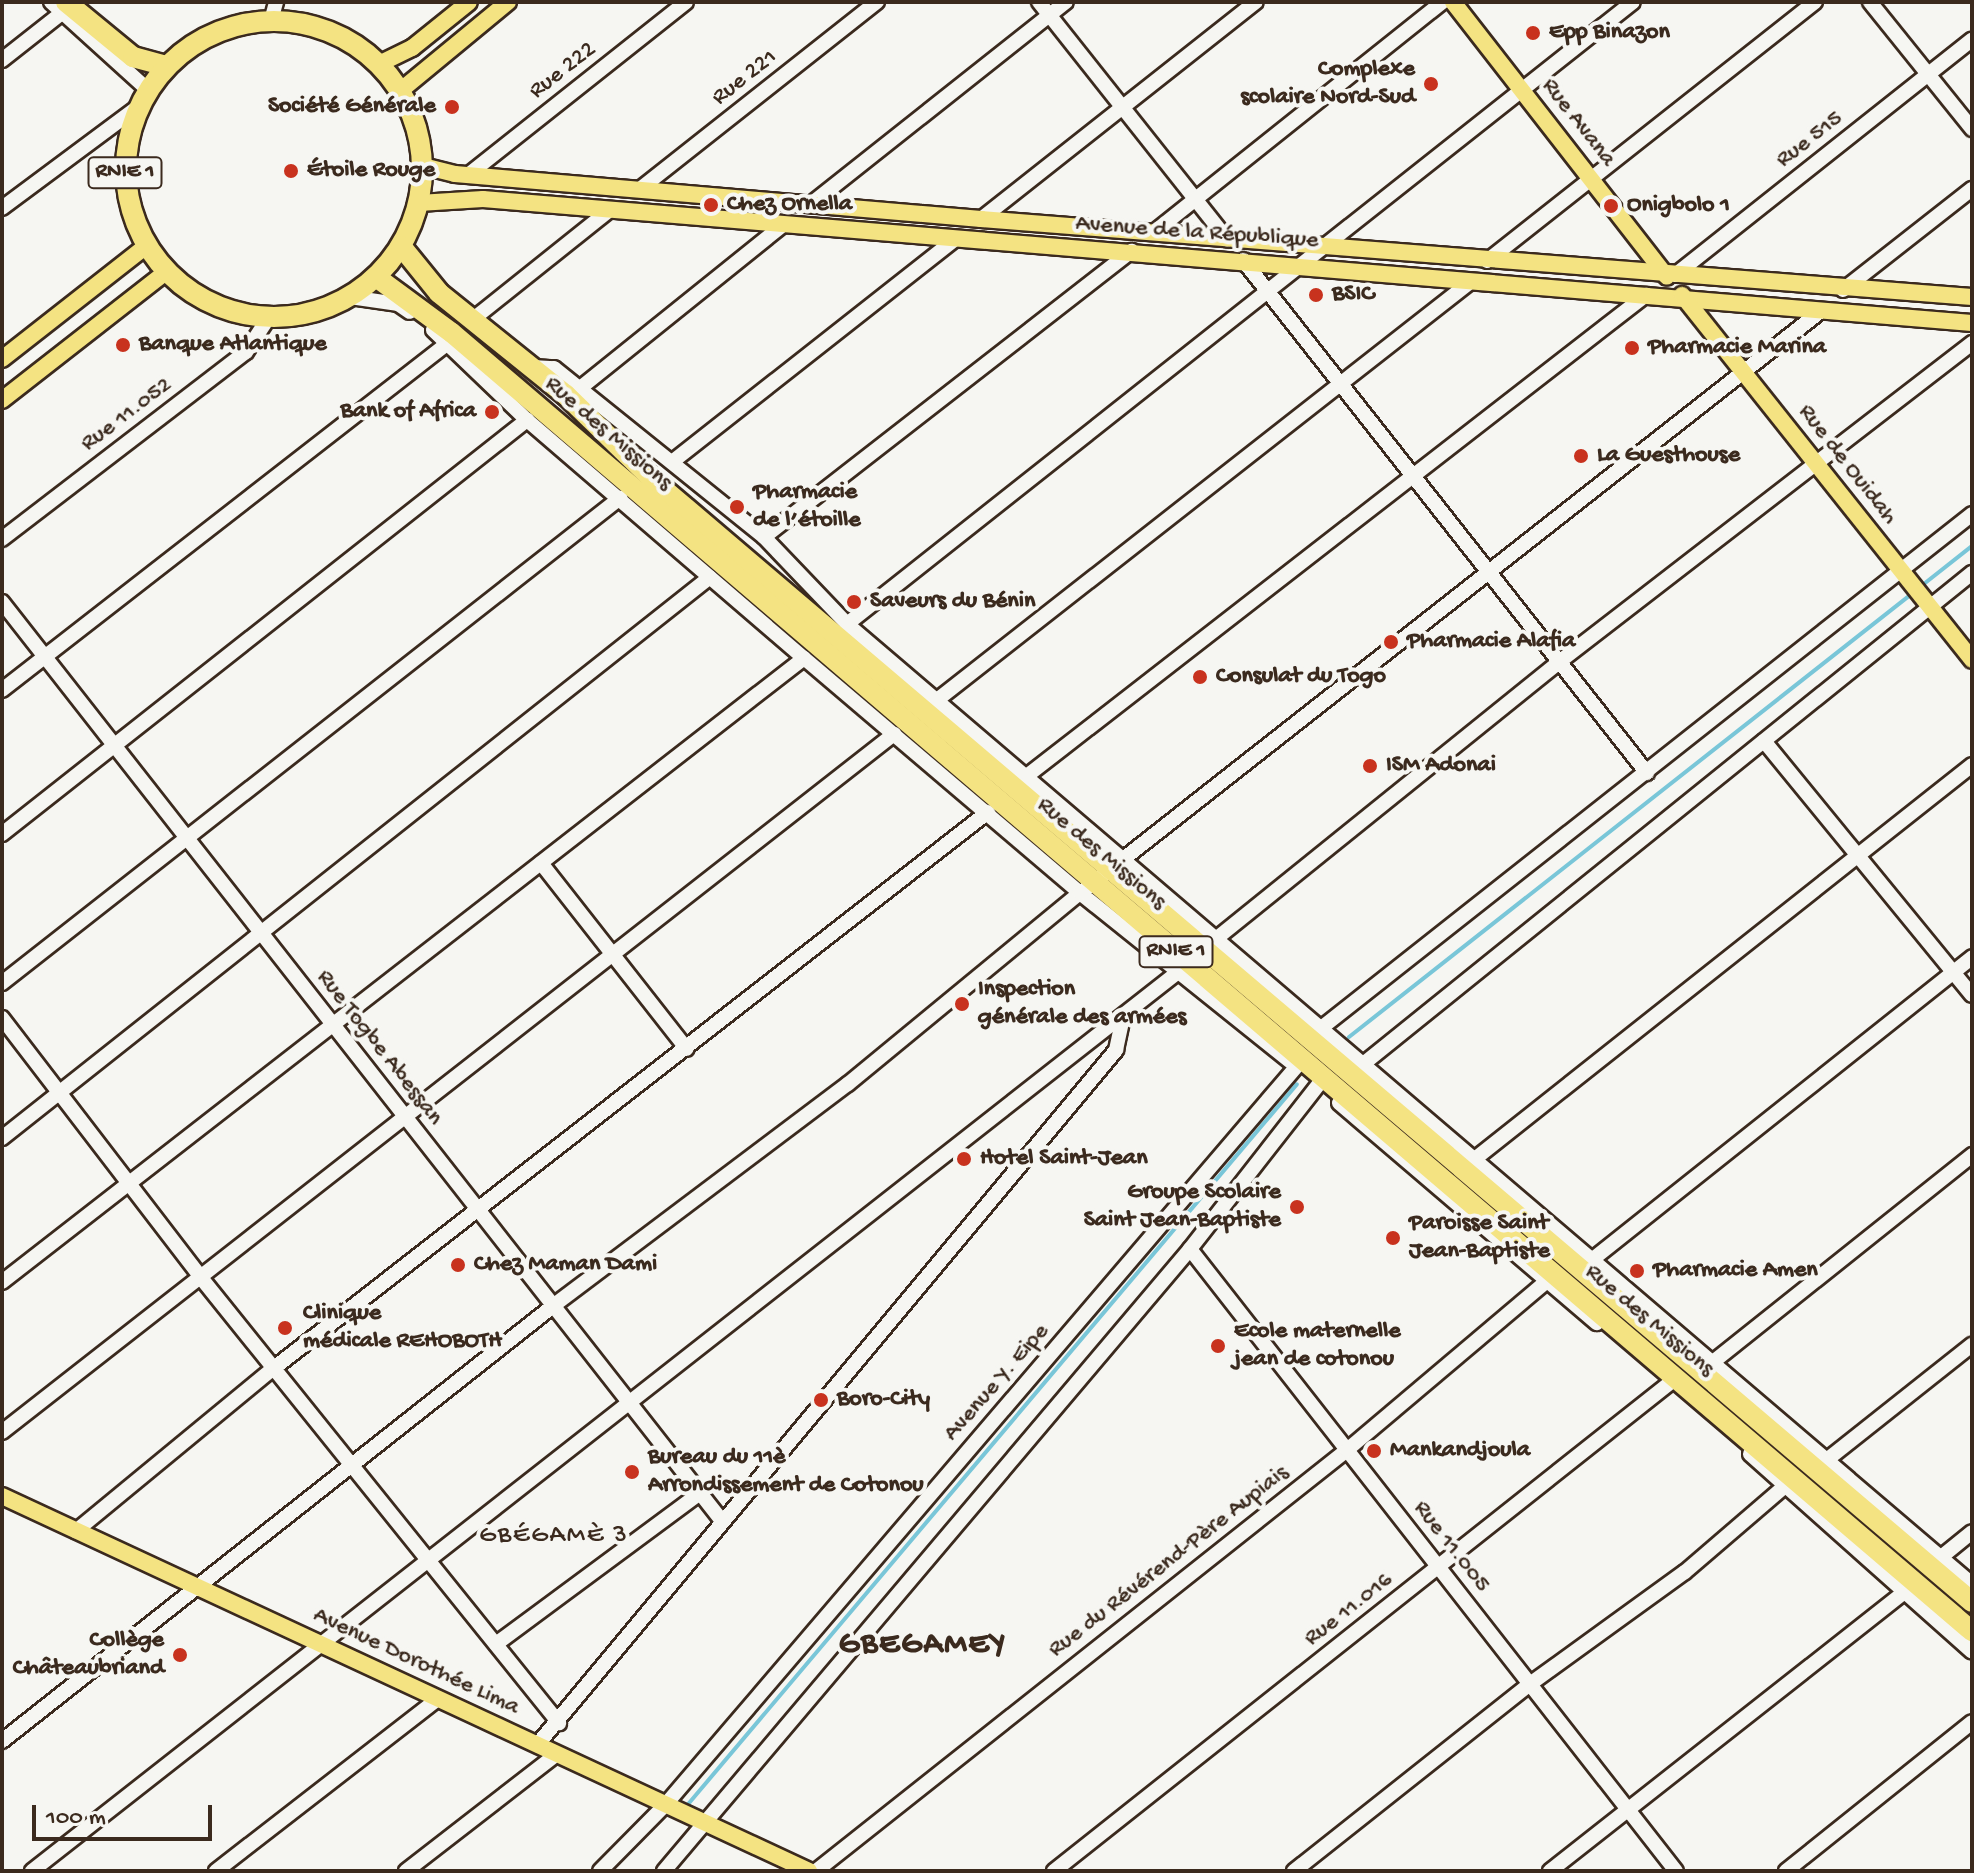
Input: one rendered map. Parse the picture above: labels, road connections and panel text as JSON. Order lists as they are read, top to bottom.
{
  "streets": {
    "highway": ["RNIE 1", "Rue des Missions"],
    "main road": [
      "Rue Avana",
      "Avenue de la République",
      "Rue de Ouidah",
      "Avenue Dorothée Lima"
    ],
    "street": [
      "Rue 222",
      "Rue 221",
      "Rue 515",
      "Rue 11.052",
      "Rue Togbe Abessan",
      "Avenue Y. Eipe",
      "Rue 11.005",
      "Rue du Révérend-Père Aupiais",
      "Rue 11.016"
    ]
  },
  "crossings": [
    ["Rue 222", "Avenue de la République"],
    ["Rue 221", "Avenue de la République"],
    ["Rue Avana", "Rue 515"],
    ["Rue Avana", "Avenue de la République"],
    ["Rue Avana", "Rue de Ouidah"],
    ["Rue 515", "Avenue de la République"],
    ["RNIE 1", "Avenue de la République"],
    ["RNIE 1", "Rue 11.052"],
    ["RNIE 1", "Rue des Missions"],
    ["Avenue de la République", "Rue de Ouidah"],
    ["Avenue Y. Eipe", "Avenue Dorothée Lima"],
    ["Rue 11.005", "Rue du Révérend-Père Aupiais"],
    ["Rue 11.005", "Rue 11.016"]
  ],
  "districts": ["GBÉGAMÈ 3", "GBEGAMEY"],
  "places": [
    "Epp Binazon",
    "Complexe scolaire Nord-Sud",
    "Société Générale",
    "Étoile Rouge",
    "Chez Ornella",
    "Onigbolo 1",
    "BSIC",
    "Banque Atlantique",
    "Pharmacie Marina",
    "Bank of Africa",
    "La Guesthouse",
    "Pharmacie de l’étoille",
    "Saveurs du Bénin",
    "Pharmacie Alafia",
    "Consulat du Togo",
    "ISM Adonai",
    "Inspection générale des armées",
    "Hotel Saint-Jean",
    "Groupe Scolaire Saint Jean-Baptiste",
    "Paroisse Saint Jean-Baptiste",
    "Chez Maman Dami",
    "Pharmacie Amen",
    "Clinique médicale REHOBOTH",
    "Ecole maternelle jean de cotonou",
    "Boro-City",
    "Mankandjoula",
    "Bureau du 11è Arrondissement de Cotonou",
    "Collège Châteaubriand"
  ],
  "scale_bar": "100 m"
}
